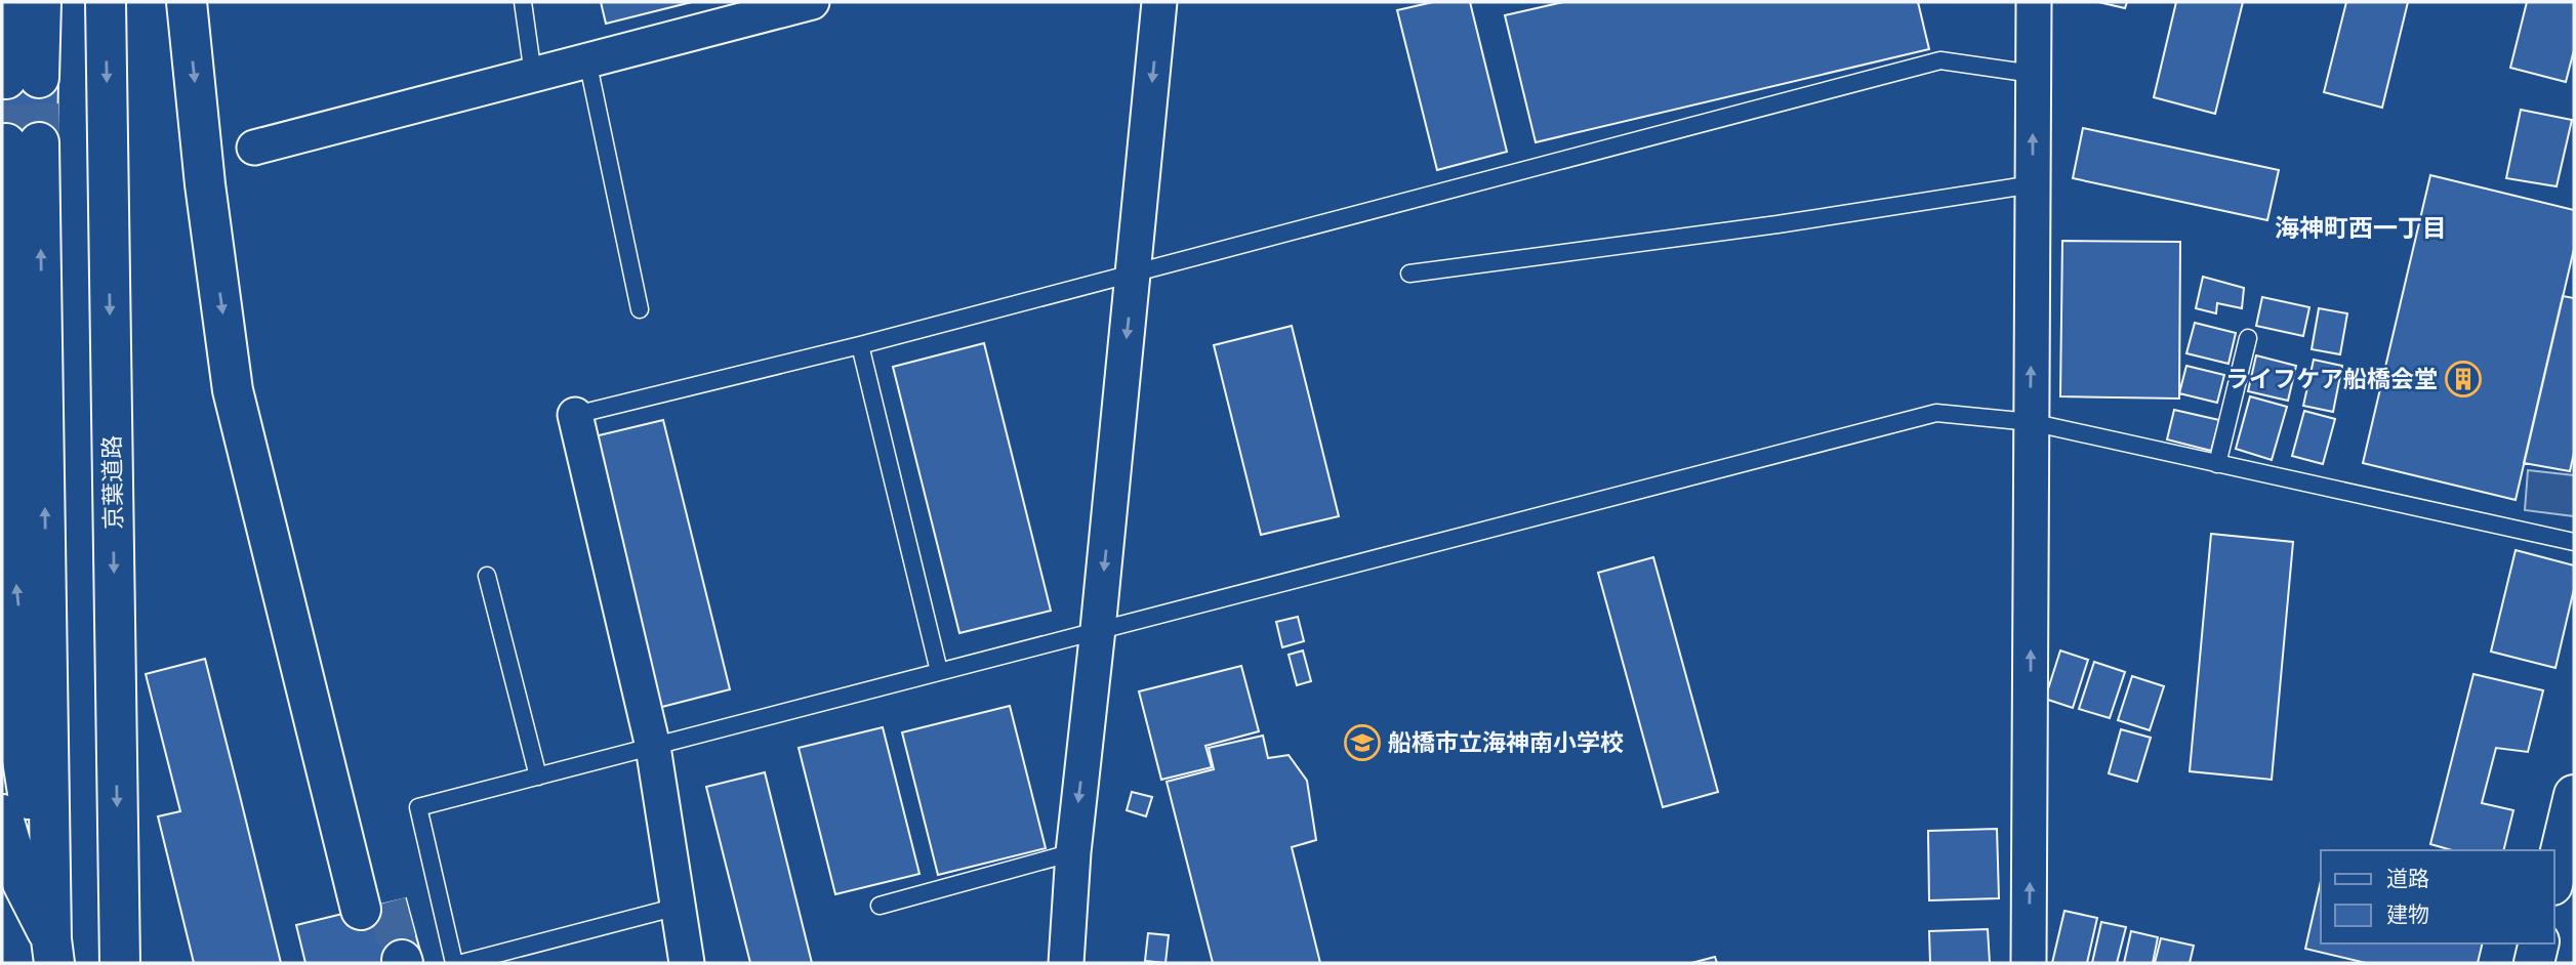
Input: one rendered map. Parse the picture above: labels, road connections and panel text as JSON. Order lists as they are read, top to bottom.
{
  "streets": {
    "main road": ["京葉道路"]
  },
  "districts": ["海神町西一丁目"],
  "places": {
    "building": ["ライフケア船橋会堂"],
    "school or university": ["船橋市立海神南小学校"]
  },
  "legend": ["道路", "建物"]
}
